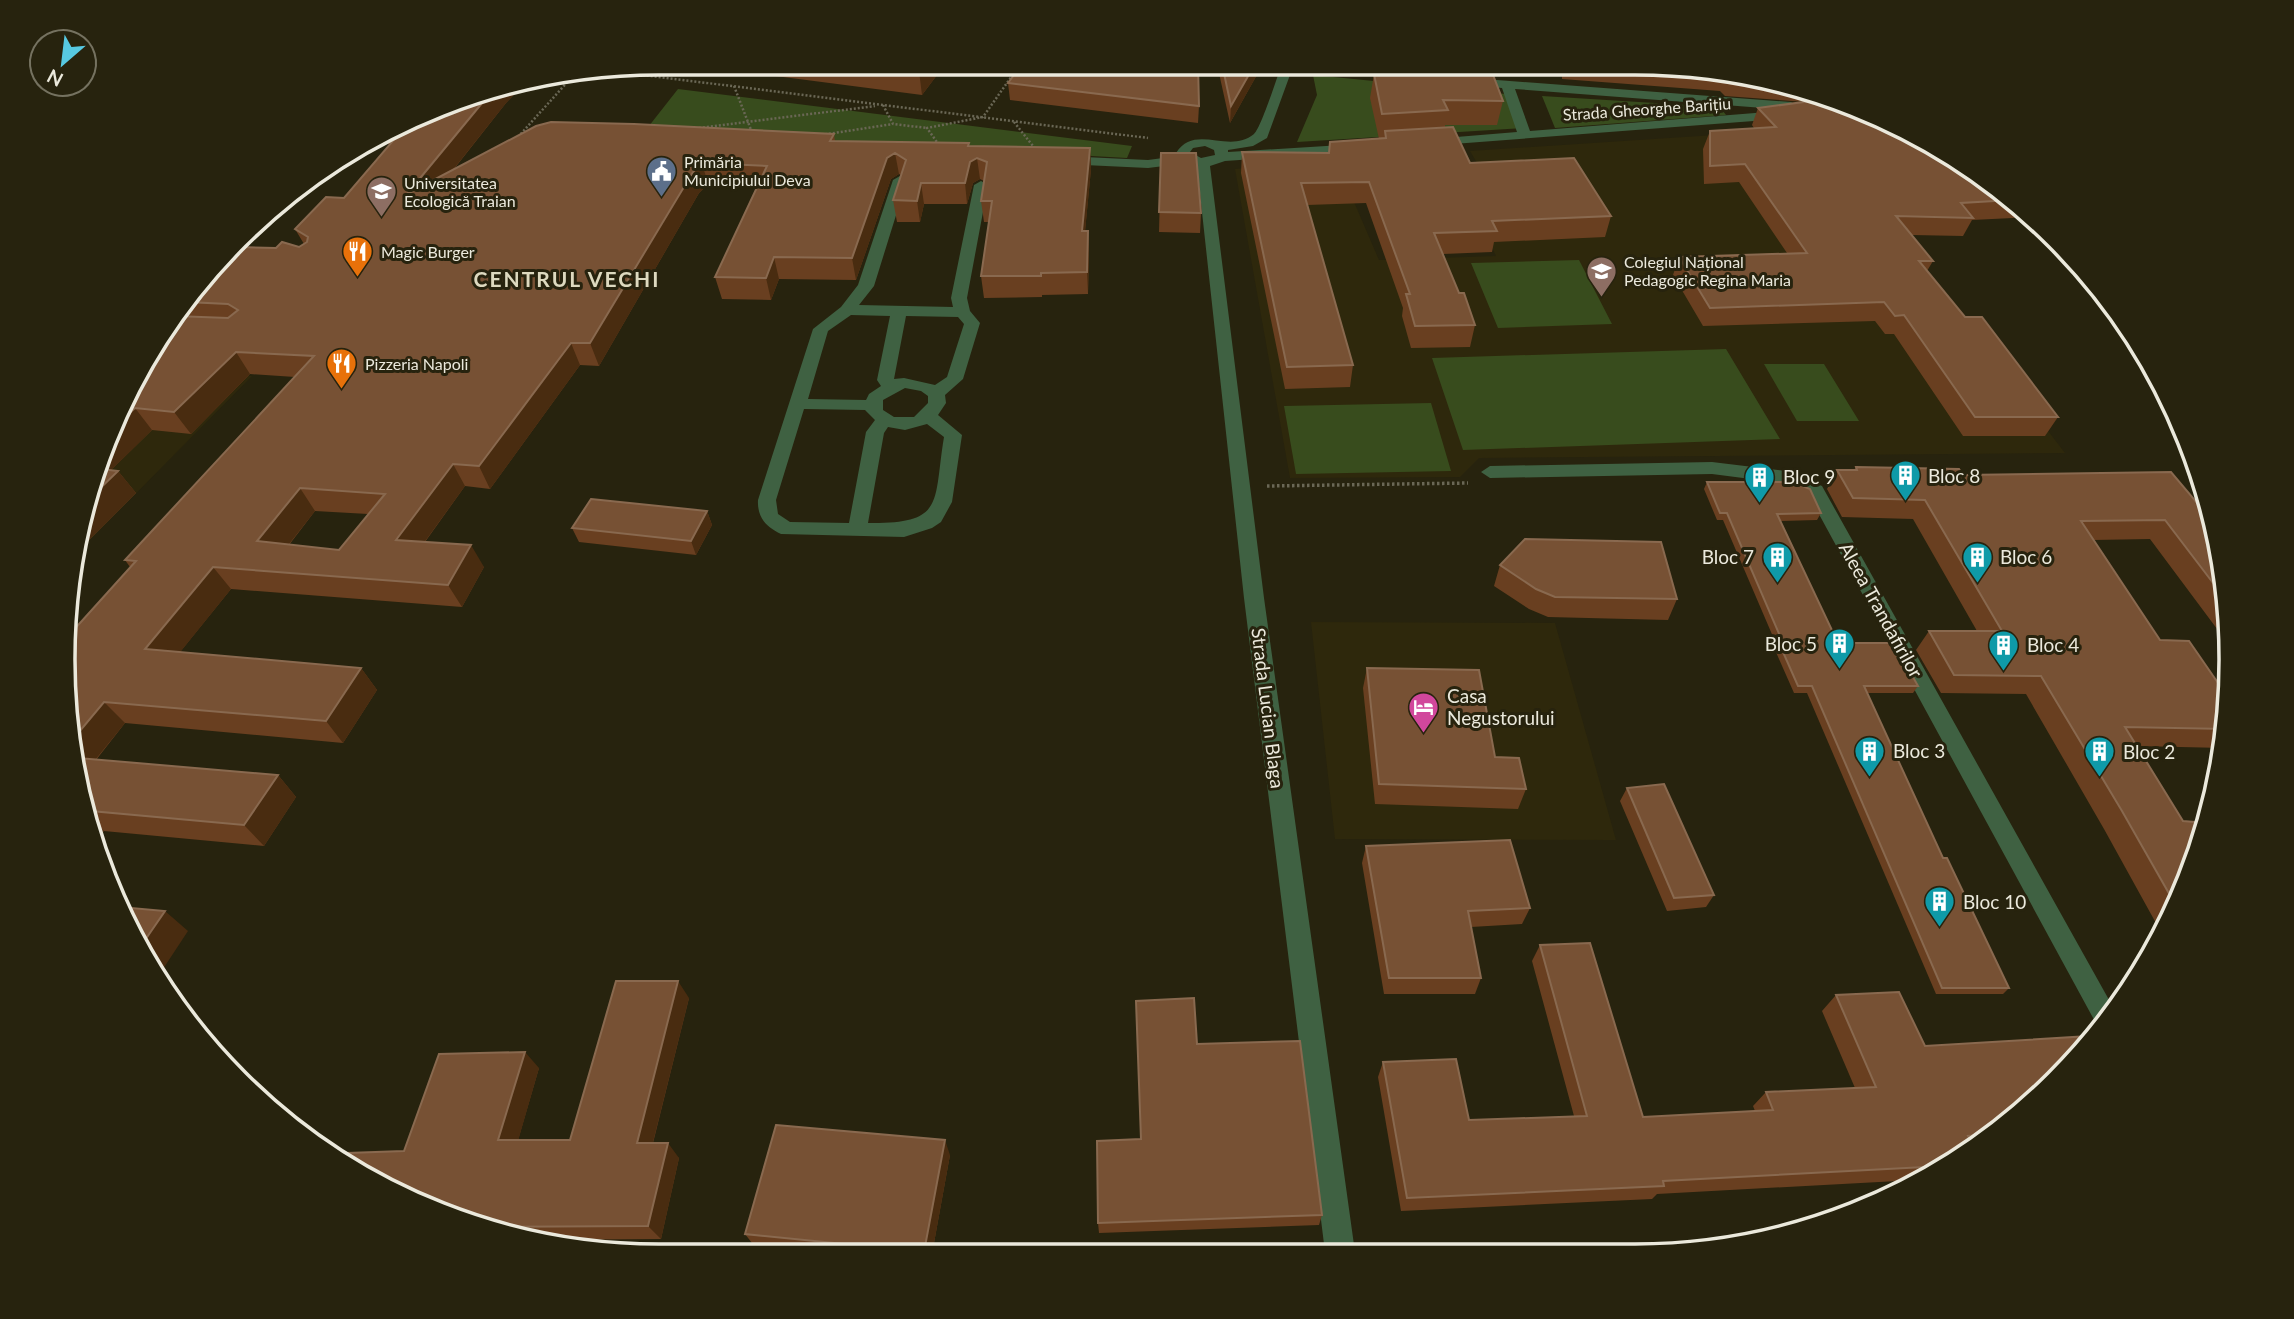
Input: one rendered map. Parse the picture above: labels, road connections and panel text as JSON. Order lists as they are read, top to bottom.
{
  "streets": {
    "street": ["Strada Gheorghe Barițiu", "Aleea Trandafirilor", "Strada Lucian Blaga"]
  },
  "districts": ["CENTRUL VECHI"],
  "places": {
    "public building": ["Primăria Municipiului Deva"],
    "school or university": ["Universitatea Ecologică Traian", "Colegiul Național Pedagogic Regina Maria"],
    "restaurant": ["Magic Burger", "Pizzeria Napoli"],
    "building": [
      "Bloc 8",
      "Bloc 9",
      "Bloc 7",
      "Bloc 6",
      "Bloc 5",
      "Bloc 4",
      "Bloc 3",
      "Bloc 2",
      "Bloc 10"
    ],
    "hotel": ["Casa Negustorului"]
  },
  "north": "bottom left"
}
